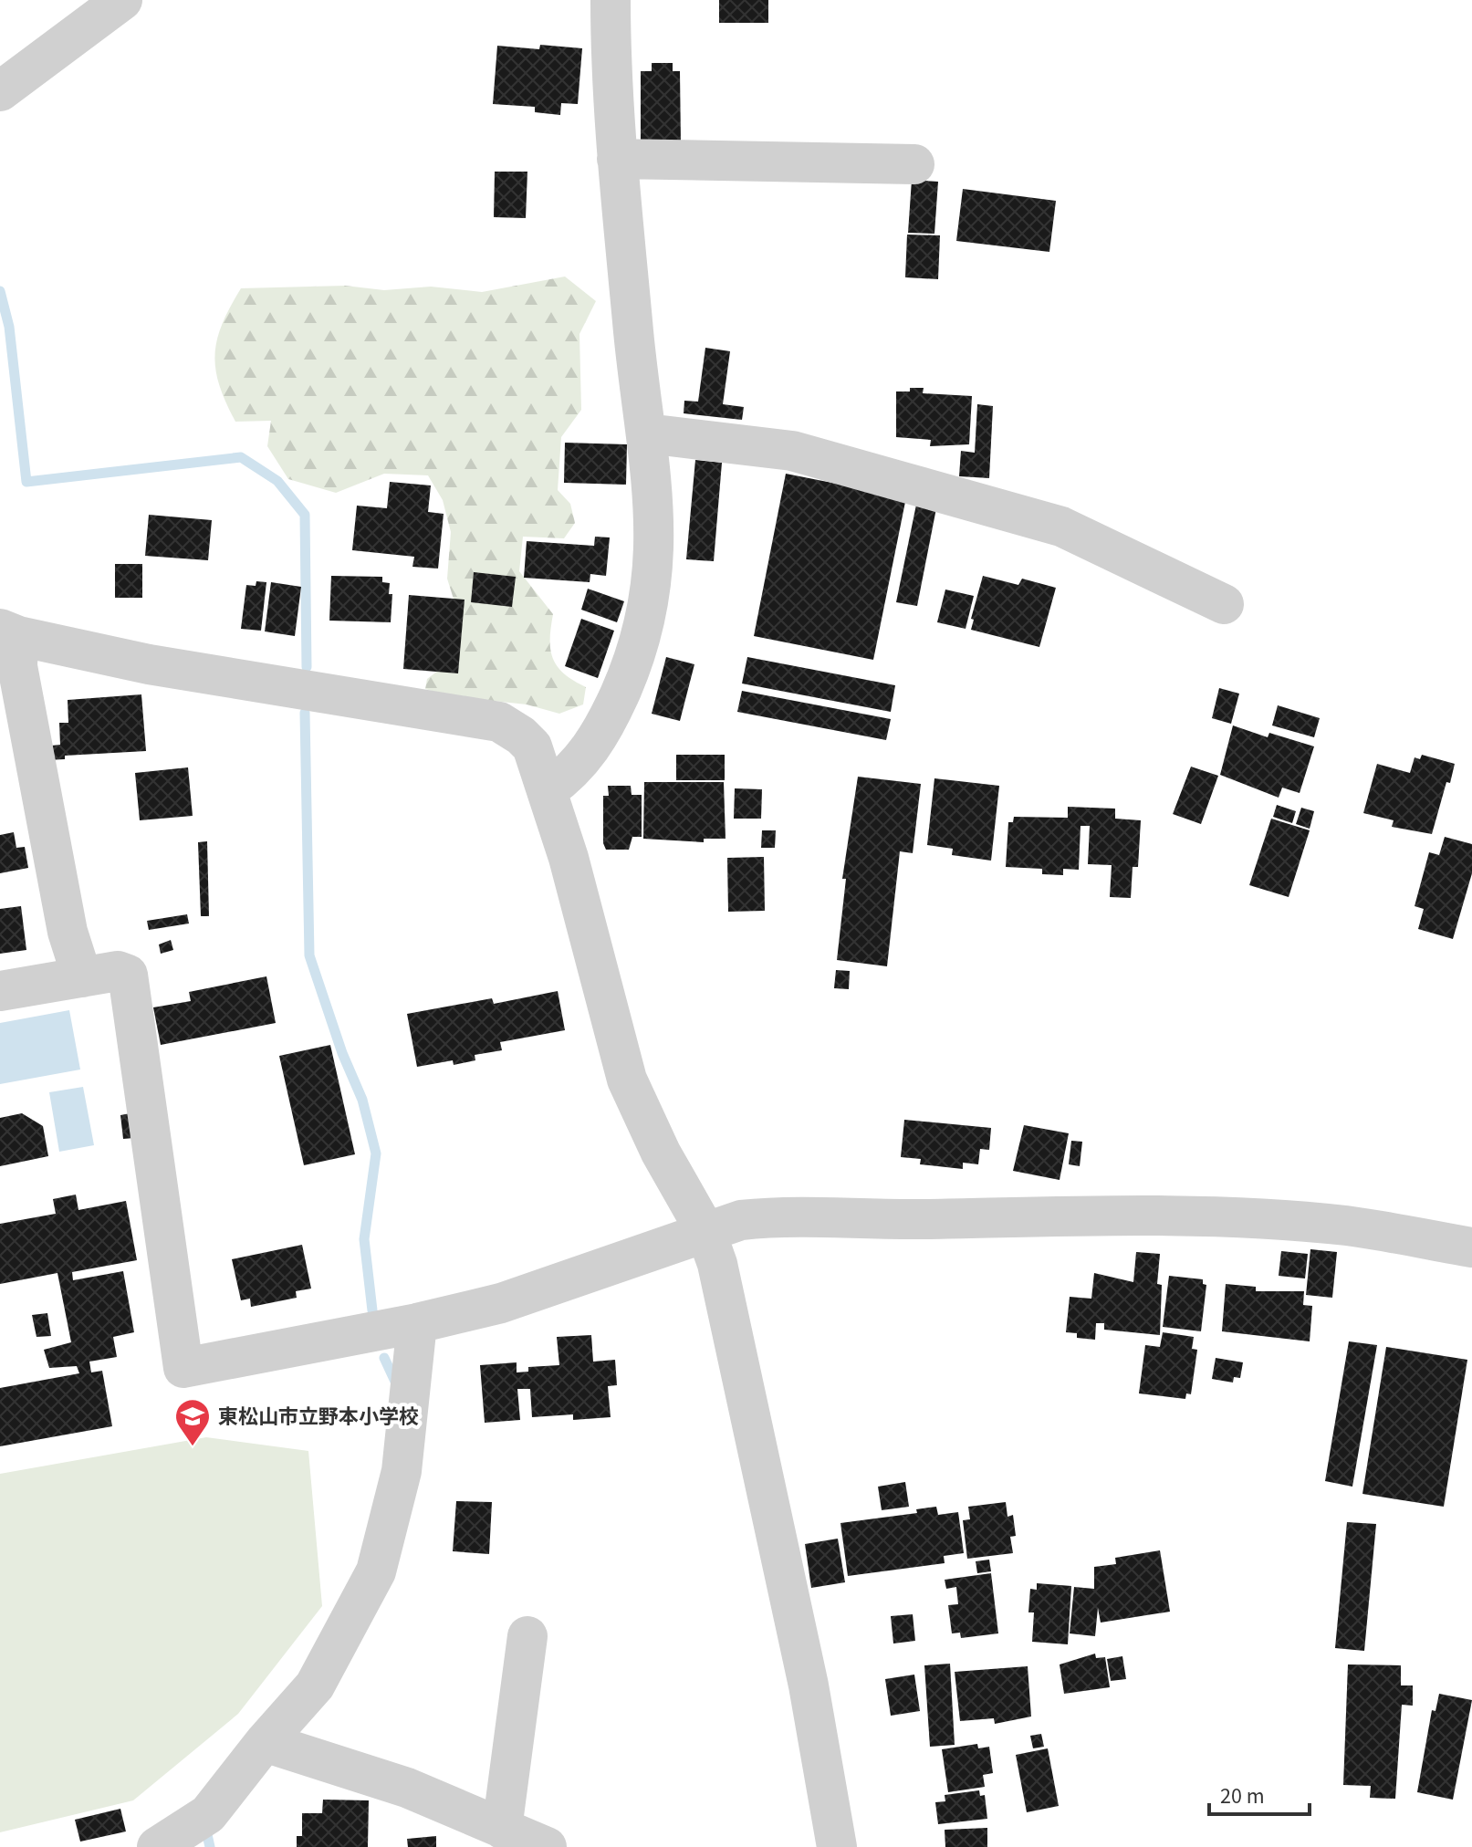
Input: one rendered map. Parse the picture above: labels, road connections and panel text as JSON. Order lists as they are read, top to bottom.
{
  "places": {
    "school or university": ["東松山市立野本小学校"]
  },
  "scale_bar": "20 m"
}
